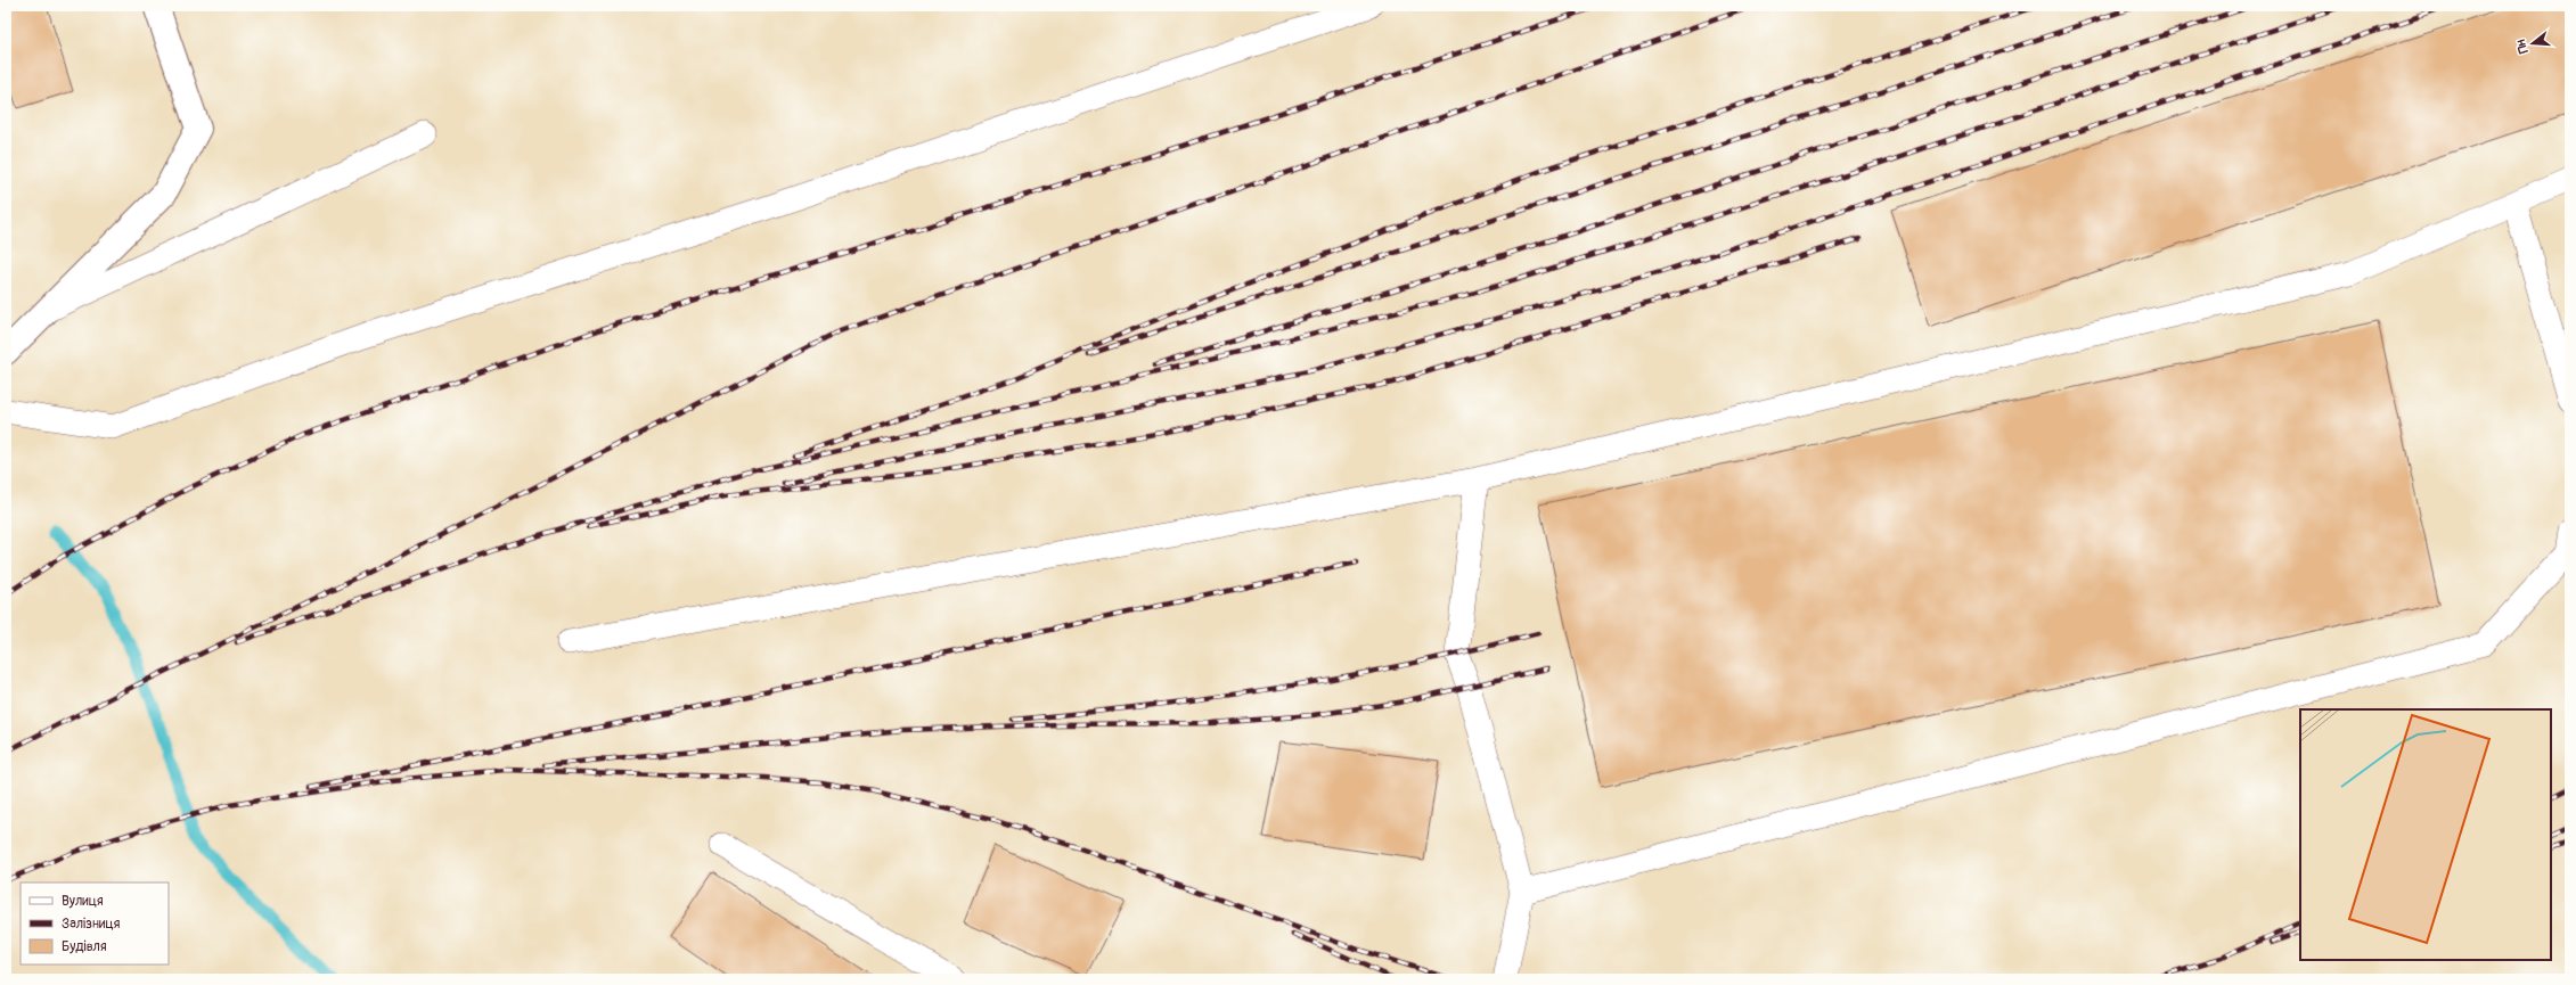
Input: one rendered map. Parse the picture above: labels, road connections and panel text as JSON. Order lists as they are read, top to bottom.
{
  "legend": ["Вулиця", "Залізниця", "Будівля"],
  "north": "left"
}
